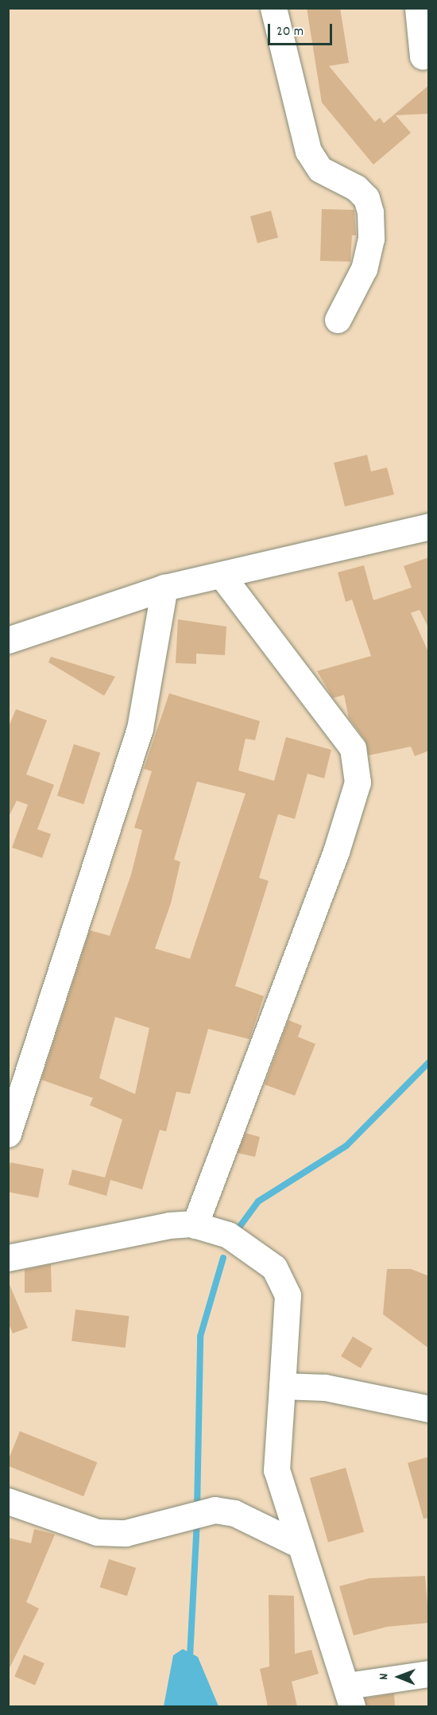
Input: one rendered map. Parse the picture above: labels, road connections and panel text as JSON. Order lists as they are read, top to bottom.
{
  "scale_bar": "20 m",
  "north": "left"
}
